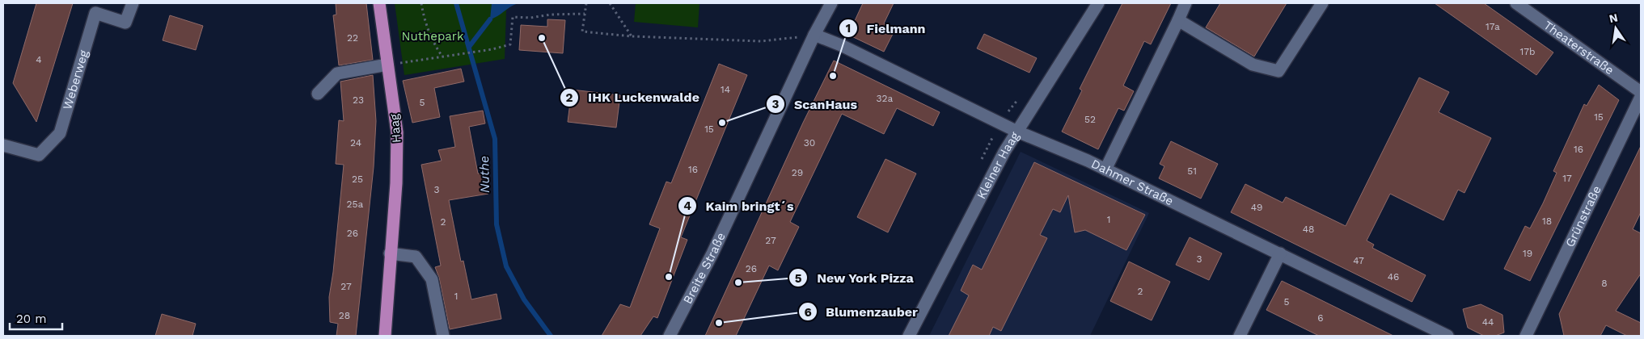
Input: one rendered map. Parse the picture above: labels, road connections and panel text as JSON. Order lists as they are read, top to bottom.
{
  "streets": {
    "main road": ["Haag"],
    "street": [
      "Theaterstraße",
      "Weberweg",
      "Kleiner Haag",
      "Dahmer Straße",
      "Grünstraße",
      "Breite Straße"
    ]
  },
  "crossings": [
    ["Kleiner Haag", "Dahmer Straße"],
    ["Dahmer Straße", "Breite Straße"]
  ],
  "water": ["Nuthe"],
  "parks": ["Nuthepark"],
  "places": [
    "IHK Luckenwalde",
    "Fielmann",
    "ScanHaus",
    "Kaim bringt´s",
    "New York Pizza",
    "Blumenzauber"
  ],
  "house_numbers": [
    "17a",
    "22",
    "17b",
    "4",
    "14",
    "32a",
    "23",
    "5",
    "15",
    "52",
    "15",
    "24",
    "30",
    "16",
    "16",
    "51",
    "29",
    "17",
    "25",
    "3",
    "25a",
    "49",
    "1",
    "18",
    "2",
    "48",
    "26",
    "27",
    "19",
    "3",
    "47",
    "26",
    "46",
    "8",
    "27",
    "2",
    "1",
    "5",
    "28",
    "6",
    "44"
  ],
  "scale_bar": "20 m",
  "north": "top"
}
